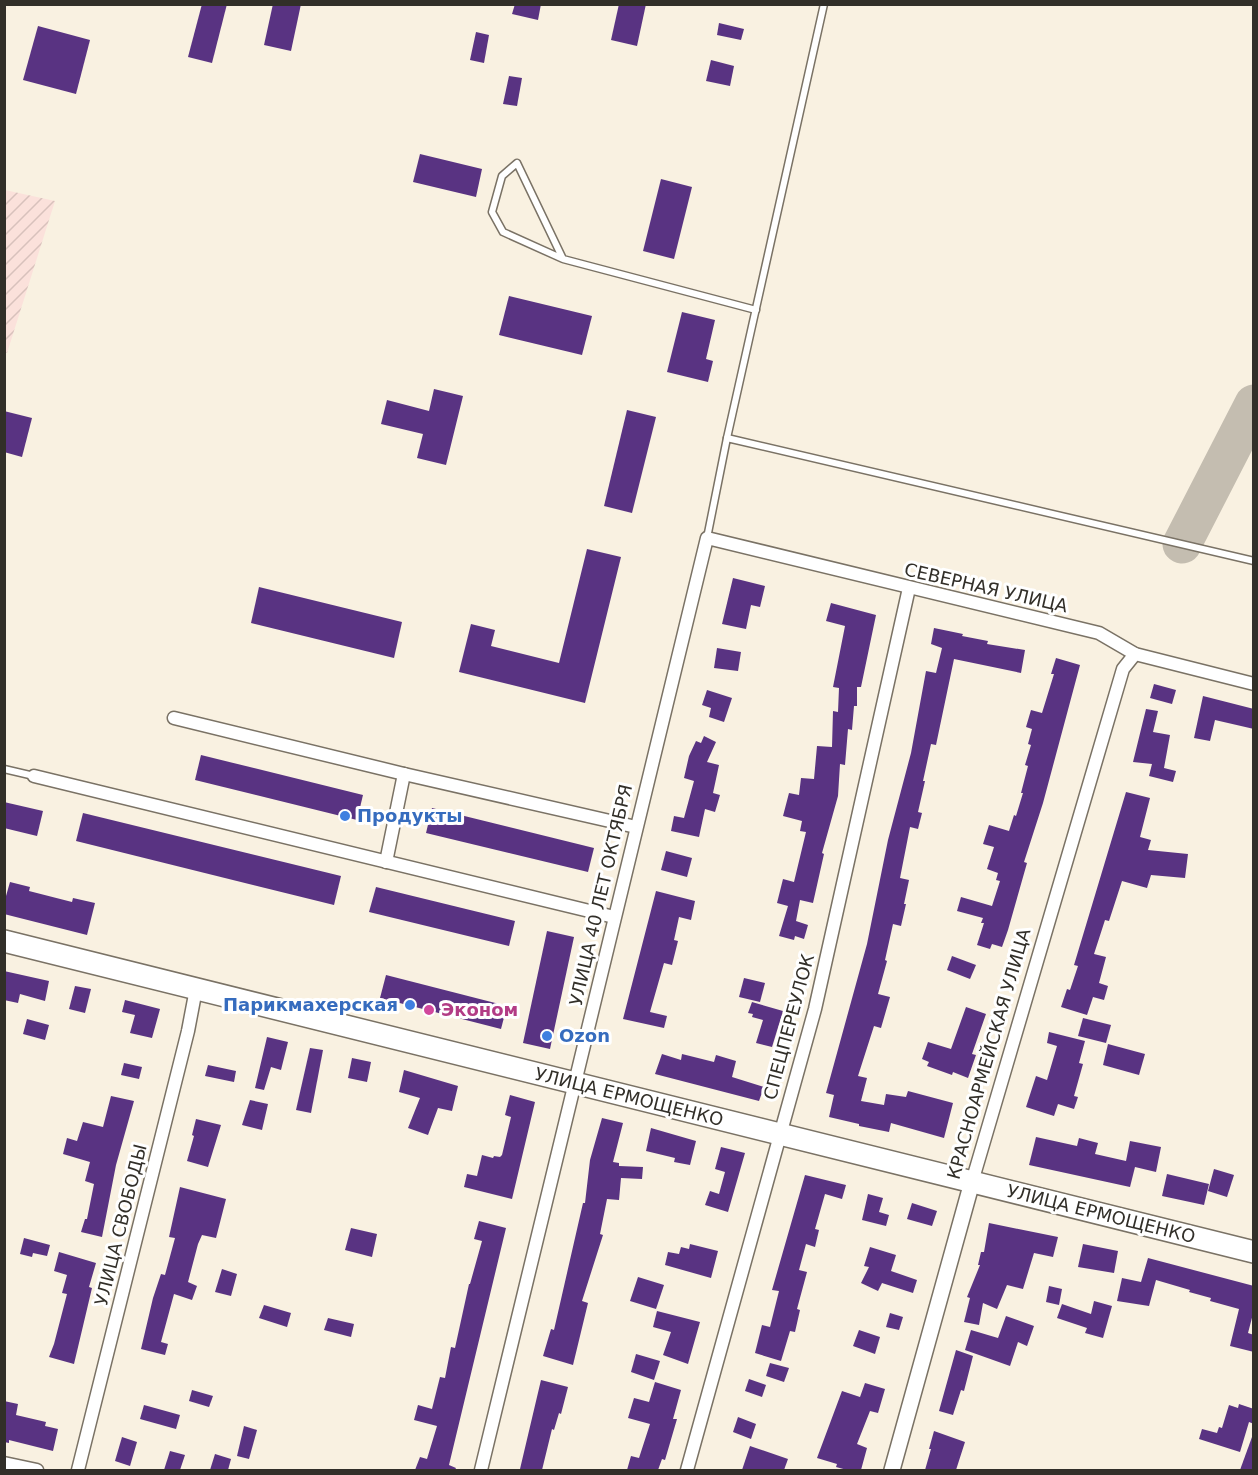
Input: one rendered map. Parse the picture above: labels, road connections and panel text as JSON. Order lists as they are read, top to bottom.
{
  "streets": {
    "highway": ["УЛИЦА ЕРМОЩЕНКО"],
    "street": [
      "СЕВЕРНАЯ УЛИЦА",
      "УЛИЦА 40 ЛЕТ ОКТЯБРЯ",
      "СПЕЦПЕРЕУЛОК",
      "КРАСНОАРМЕЙСКАЯ УЛИЦА",
      "УЛИЦА СВОБОДЫ"
    ]
  },
  "crossings": [
    ["СЕВЕРНАЯ УЛИЦА", "УЛИЦА 40 ЛЕТ ОКТЯБРЯ"],
    ["СЕВЕРНАЯ УЛИЦА", "СПЕЦПЕРЕУЛОК"],
    ["СЕВЕРНАЯ УЛИЦА", "КРАСНОАРМЕЙСКАЯ УЛИЦА"],
    ["УЛИЦА 40 ЛЕТ ОКТЯБРЯ", "УЛИЦА ЕРМОЩЕНКО"],
    ["СПЕЦПЕРЕУЛОК", "УЛИЦА ЕРМОЩЕНКО"],
    ["КРАСНОАРМЕЙСКАЯ УЛИЦА", "УЛИЦА ЕРМОЩЕНКО"],
    ["УЛИЦА ЕРМОЩЕНКО", "УЛИЦА СВОБОДЫ"]
  ],
  "places": [
    "Продукты",
    "Парикмахерская",
    "Эконом",
    "Ozon"
  ]
}
